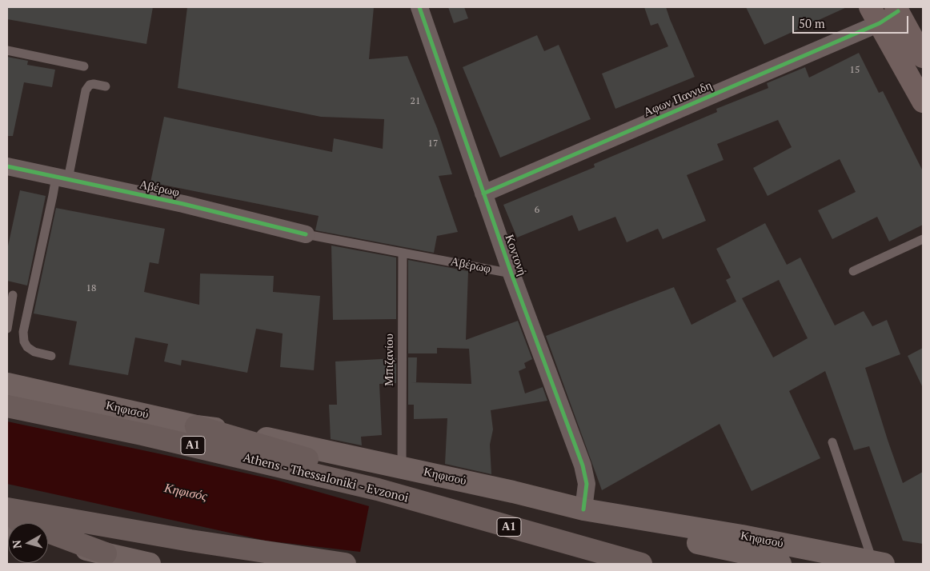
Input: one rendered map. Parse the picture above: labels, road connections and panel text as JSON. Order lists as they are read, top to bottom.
{
  "streets": {
    "highway": ["Α1", "Athens - Thessaloniki - Evzonoi"],
    "main road": ["Κηφισού"],
    "street": ["Αφων Παννιδη", "Αβέρωφ", "Κοντονή"],
    "lane": ["Μπιζανίου"]
  },
  "crossings": [
    ["Αφων Παννιδη", "Κοντονή"],
    ["Αβέρωφ", "Κοντονή"],
    ["Αβέρωφ", "Μπιζανίου"],
    ["Κοντονή", "Κηφισού"],
    ["Μπιζανίου", "Κηφισού"]
  ],
  "water": ["Κηφισός"],
  "house_numbers": [
    "15",
    "21",
    "17",
    "6",
    "18"
  ],
  "scale_bar": "50 m",
  "north": "left"
}
